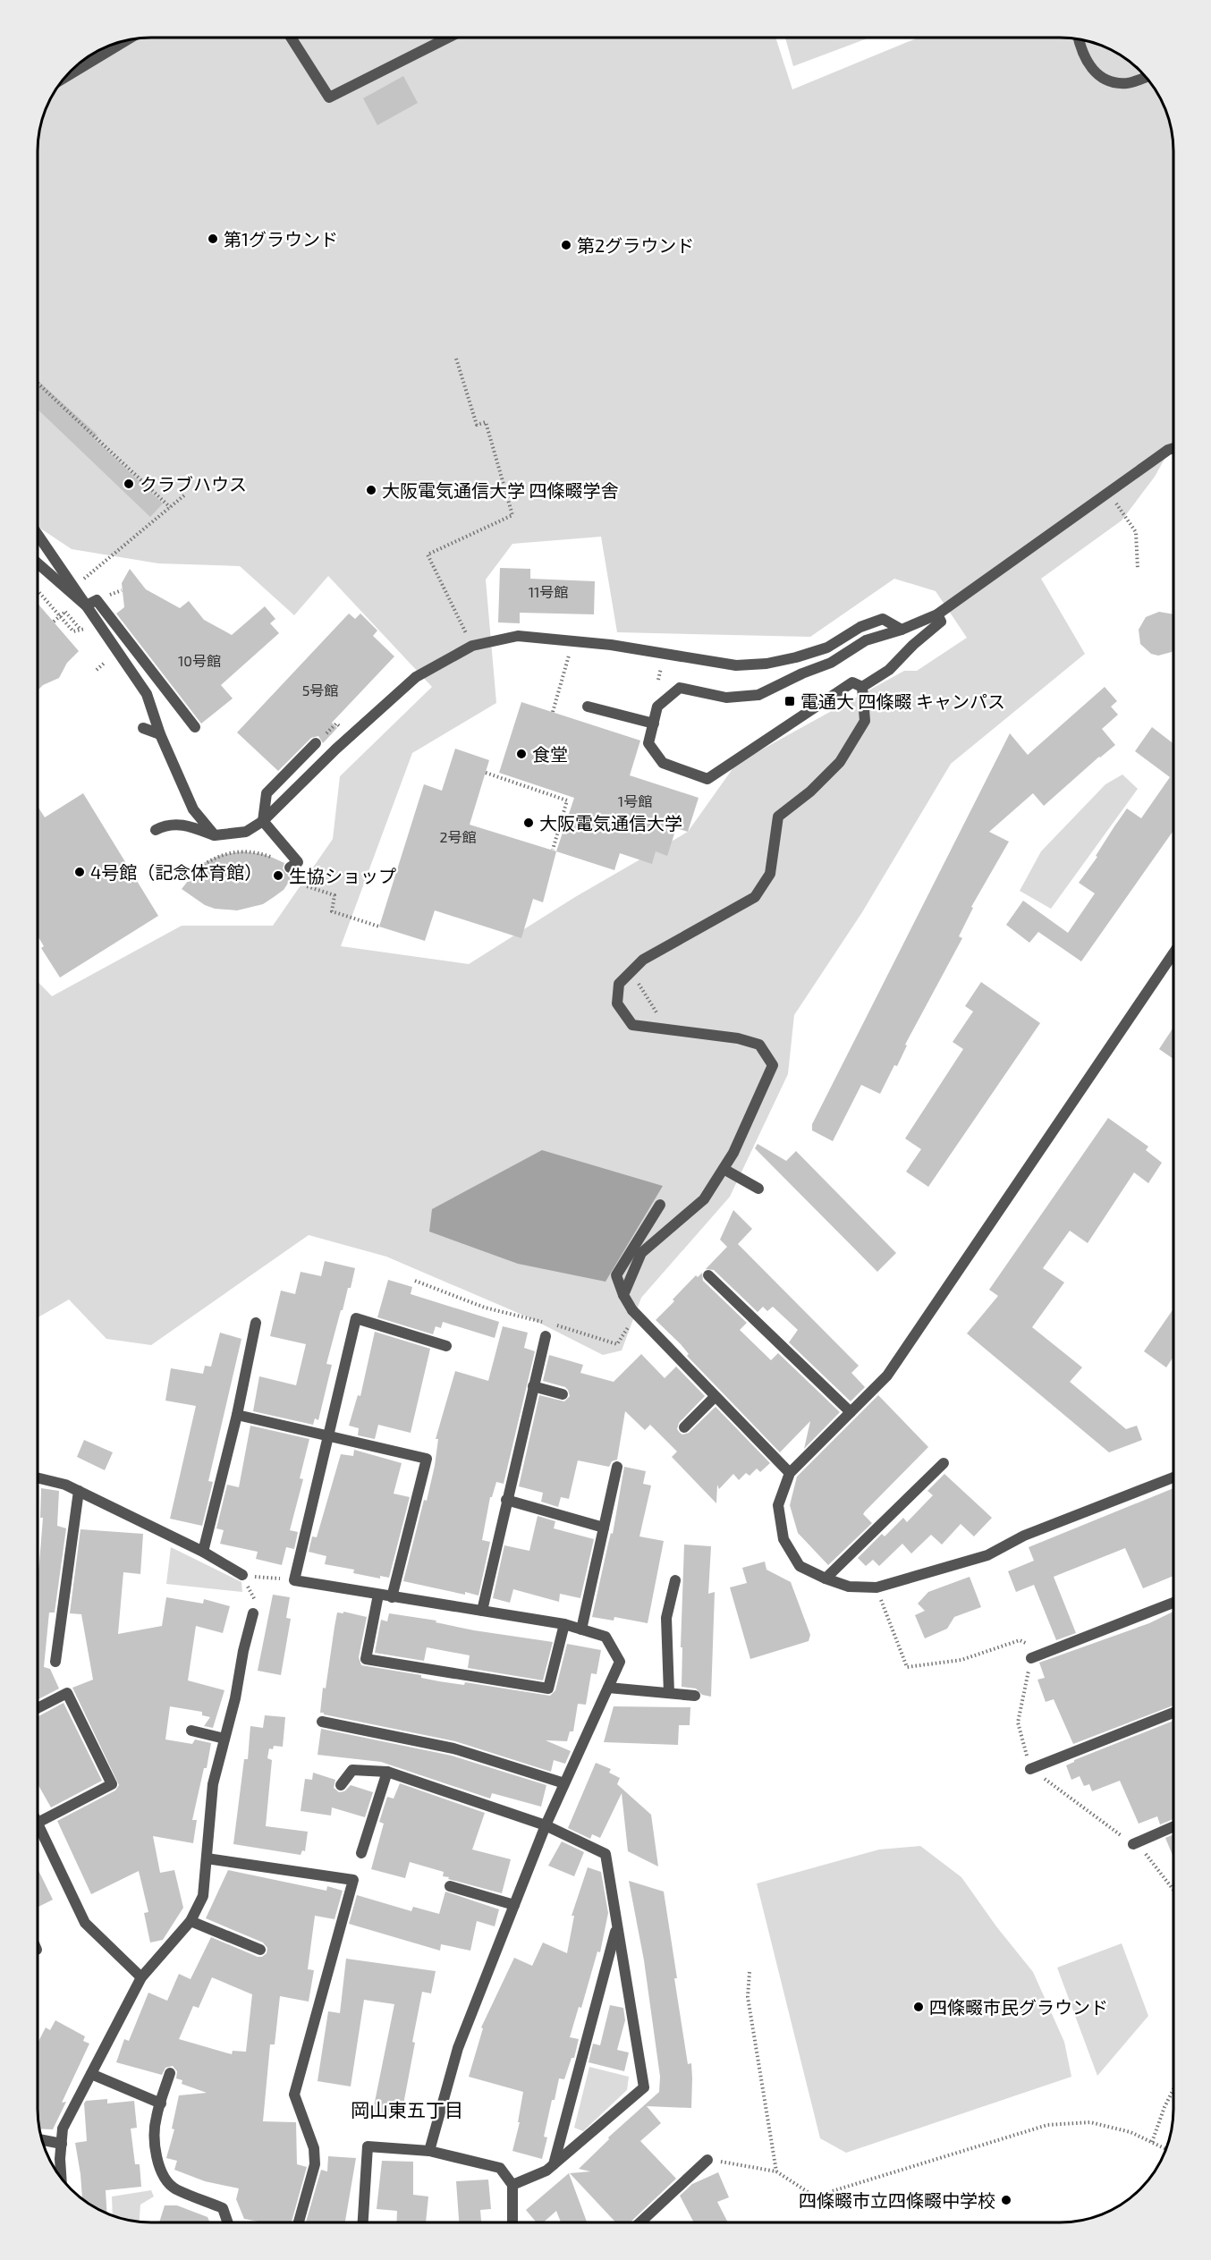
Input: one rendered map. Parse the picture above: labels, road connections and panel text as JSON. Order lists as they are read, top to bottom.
{
  "districts": ["岡山東五丁目"],
  "places": {
    "other": [
      "第1グラウンド",
      "第2グラウンド",
      "クラブハウス",
      "大阪電気通信大学 四條畷学舎",
      "食堂",
      "大阪電気通信大学",
      "4号館（記念体育館）",
      "生協ショップ",
      "四條畷市民グラウンド",
      "四條畷市立四條畷中学校"
    ],
    "transit": ["電通大 四條畷 キャンパス"]
  },
  "house_numbers": [
    "11号館",
    "10号館",
    "5号館",
    "1号館",
    "2号館"
  ]
}
